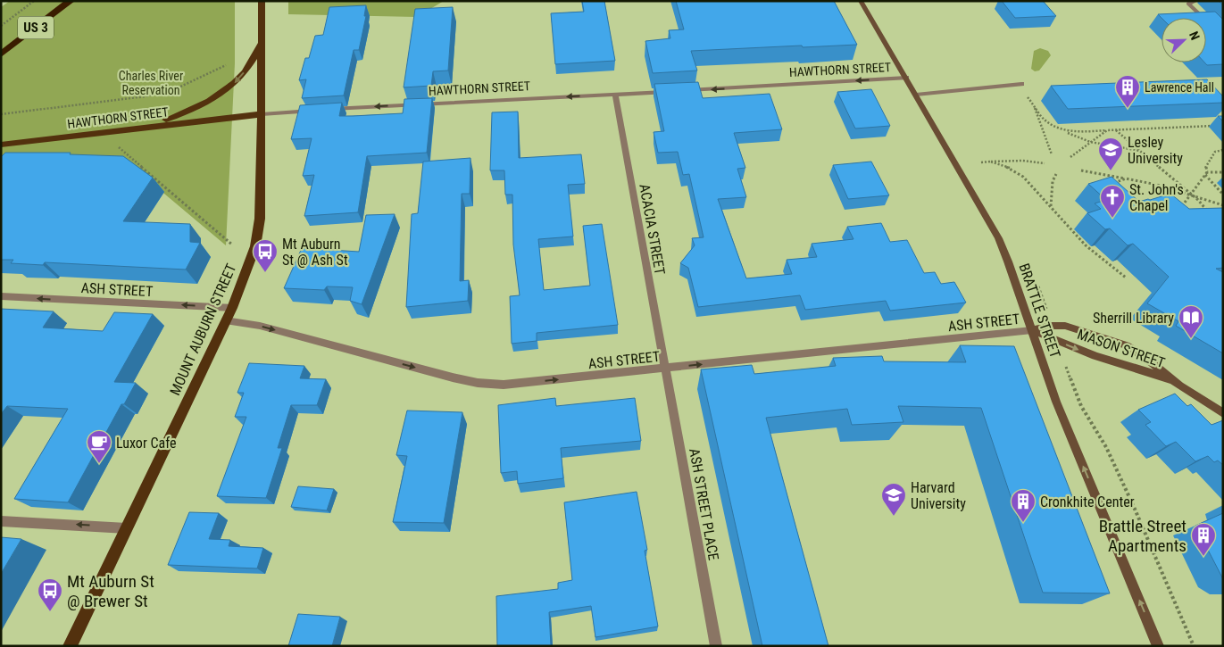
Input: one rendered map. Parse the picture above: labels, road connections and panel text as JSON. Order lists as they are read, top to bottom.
{
  "streets": {
    "highway": ["US 3"],
    "main road": [
      "HAWTHORN STREET",
      "BRATTLE STREET",
      "MOUNT AUBURN STREET",
      "MASON STREET"
    ],
    "street": ["ACACIA STREET", "ASH STREET", "ASH STREET PLACE"]
  },
  "crossings": [
    ["HAWTHORN STREET", "ACACIA STREET"],
    ["HAWTHORN STREET", "BRATTLE STREET"],
    ["HAWTHORN STREET", "MOUNT AUBURN STREET"],
    ["ACACIA STREET", "ASH STREET"],
    ["ACACIA STREET", "ASH STREET PLACE"],
    ["ASH STREET", "BRATTLE STREET"],
    ["ASH STREET", "MOUNT AUBURN STREET"],
    ["ASH STREET", "MASON STREET"],
    ["ASH STREET", "ASH STREET PLACE"],
    ["BRATTLE STREET", "MASON STREET"]
  ],
  "one_way": ["HAWTHORN STREET", "BRATTLE STREET"],
  "parks": ["Charles River Reservation"],
  "places": {
    "building": ["Lawrence Hall", "Cronkhite Center", "Brattle Street Apartments"],
    "school or university": ["Lesley University", "Harvard University"],
    "church": ["St. John's Chapel"],
    "bus stop": ["Mt Auburn St @ Ash St", "Mt Auburn St @ Brewer St"],
    "library": ["Sherrill Library"],
    "cafe": ["Luxor Cafe"]
  },
  "north": "top right"
}
